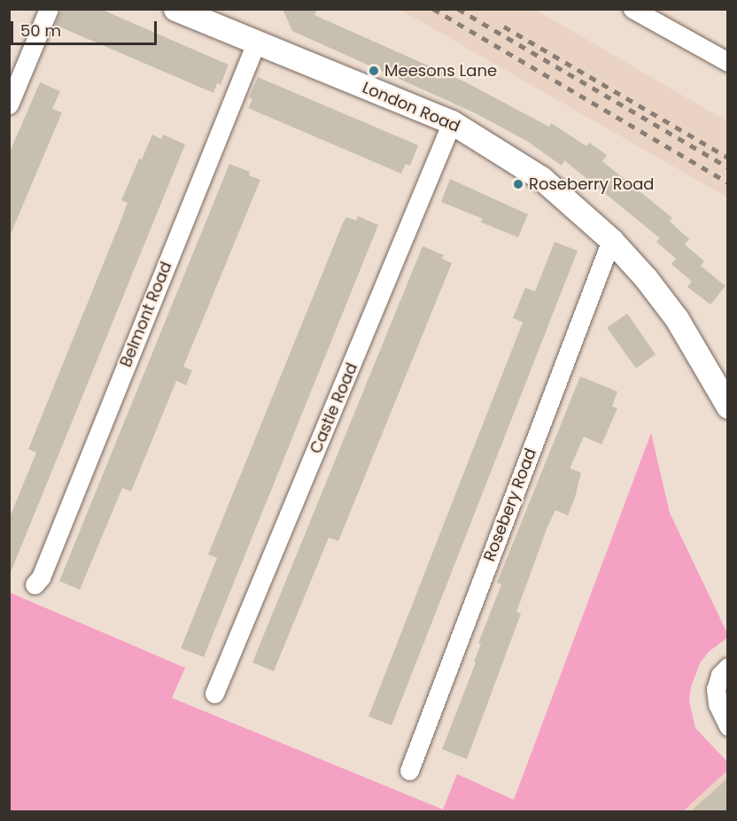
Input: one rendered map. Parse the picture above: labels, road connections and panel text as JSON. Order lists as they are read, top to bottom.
{
  "streets": {
    "street": [
      "London Road",
      "Belmont Road",
      "Castle Road",
      "Rosebery Road"
    ]
  },
  "crossings": [
    ["London Road", "Belmont Road"],
    ["London Road", "Castle Road"],
    ["London Road", "Rosebery Road"]
  ],
  "places": ["Meesons Lane", "Roseberry Road"],
  "scale_bar": "50 m"
}
